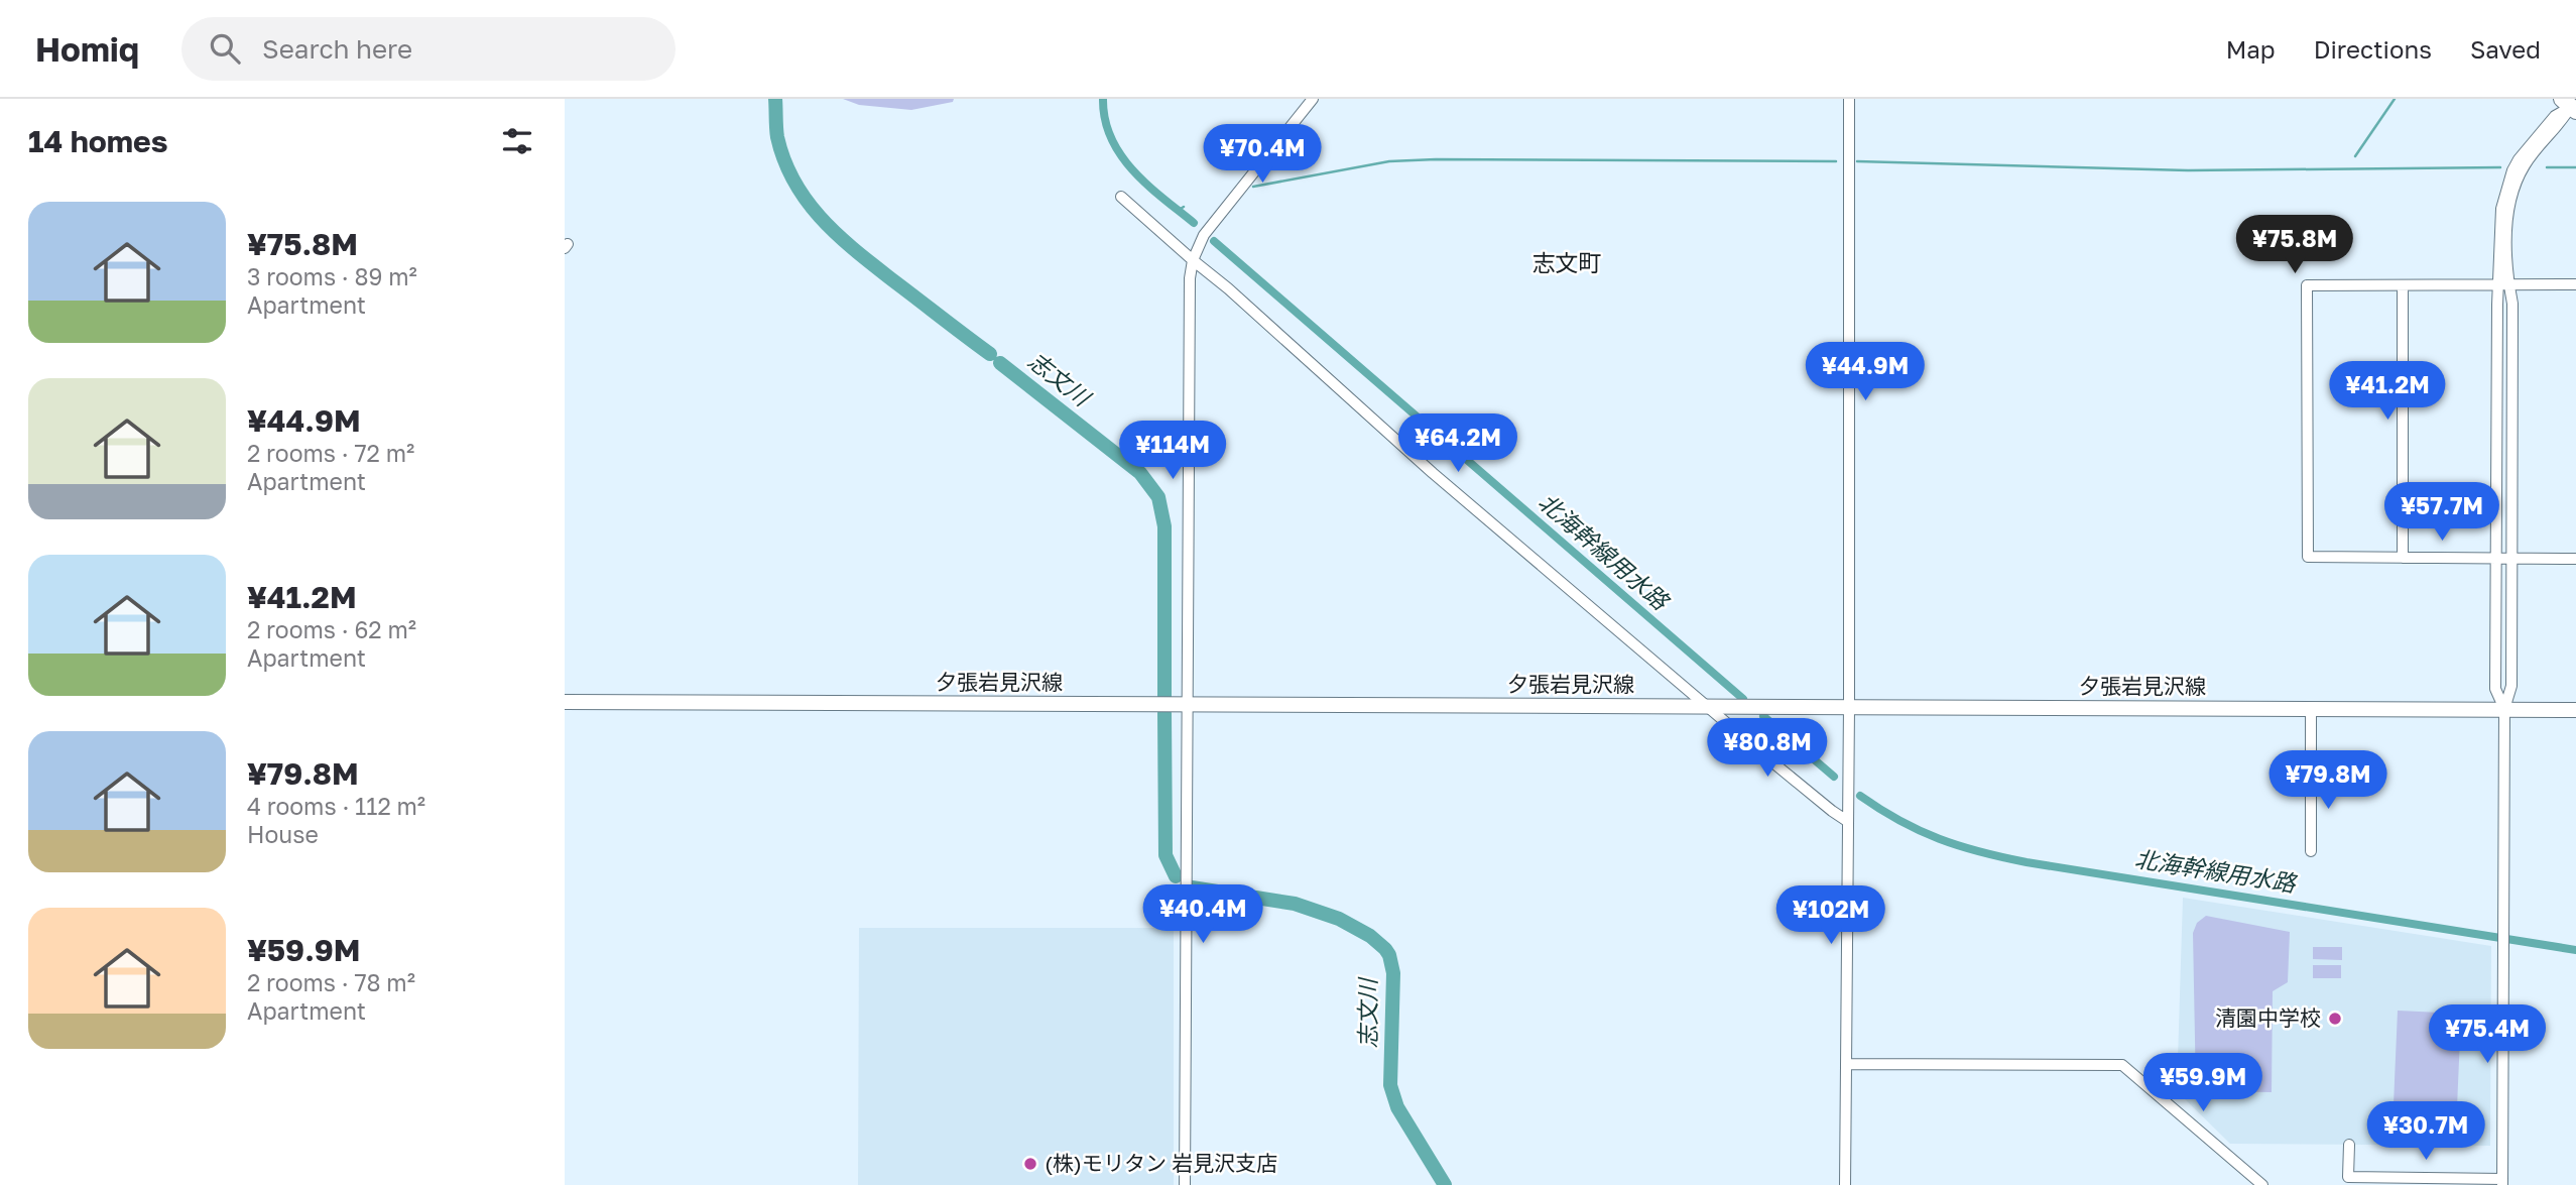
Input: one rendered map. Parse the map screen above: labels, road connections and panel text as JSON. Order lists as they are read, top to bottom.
{
  "streets": {
    "main road": ["夕張岩見沢線"]
  },
  "districts": ["志文町"],
  "water": ["志文川", "北海幹線用水路"],
  "places": ["清園中学校", "(株)モリタン 岩見沢支店"],
  "page": {
    "header": "Homiq",
    "search": "Search here",
    "nav": ["Map", "Directions", "Saved"],
    "heading": "14 homes",
    "price": [
      "¥70.4M",
      "¥75.8M",
      "¥44.9M",
      "¥41.2M",
      "¥64.2M",
      "¥114M",
      "¥57.7M",
      "¥80.8M",
      "¥79.8M",
      "¥40.4M",
      "¥102M",
      "¥75.4M",
      "¥59.9M",
      "¥30.7M"
    ],
    "list": [
      {
        "name": "¥75.8M",
        "note": "3 rooms · 89 m² · Apartment"
      },
      {
        "name": "¥44.9M",
        "note": "2 rooms · 72 m² · Apartment"
      },
      {
        "name": "¥41.2M",
        "note": "2 rooms · 62 m² · Apartment"
      },
      {
        "name": "¥79.8M",
        "note": "4 rooms · 112 m² · House"
      },
      {
        "name": "¥59.9M",
        "note": "2 rooms · 78 m² · Apartment"
      }
    ]
  }
}
